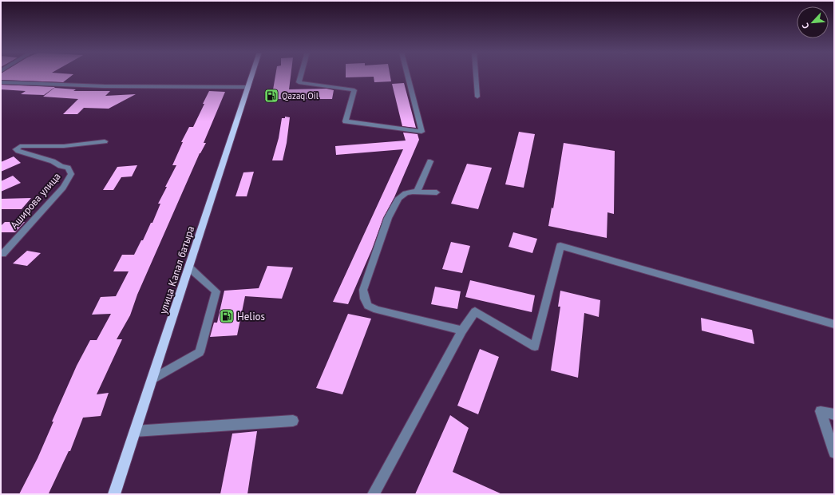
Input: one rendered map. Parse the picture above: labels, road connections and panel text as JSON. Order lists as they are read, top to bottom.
{
  "streets": {
    "main road": ["улица Капал батыра"],
    "street": ["Аширова улица"]
  },
  "places": {
    "fuel station": ["Qazaq Oil", "Helios"]
  },
  "north": "bottom left"
}
